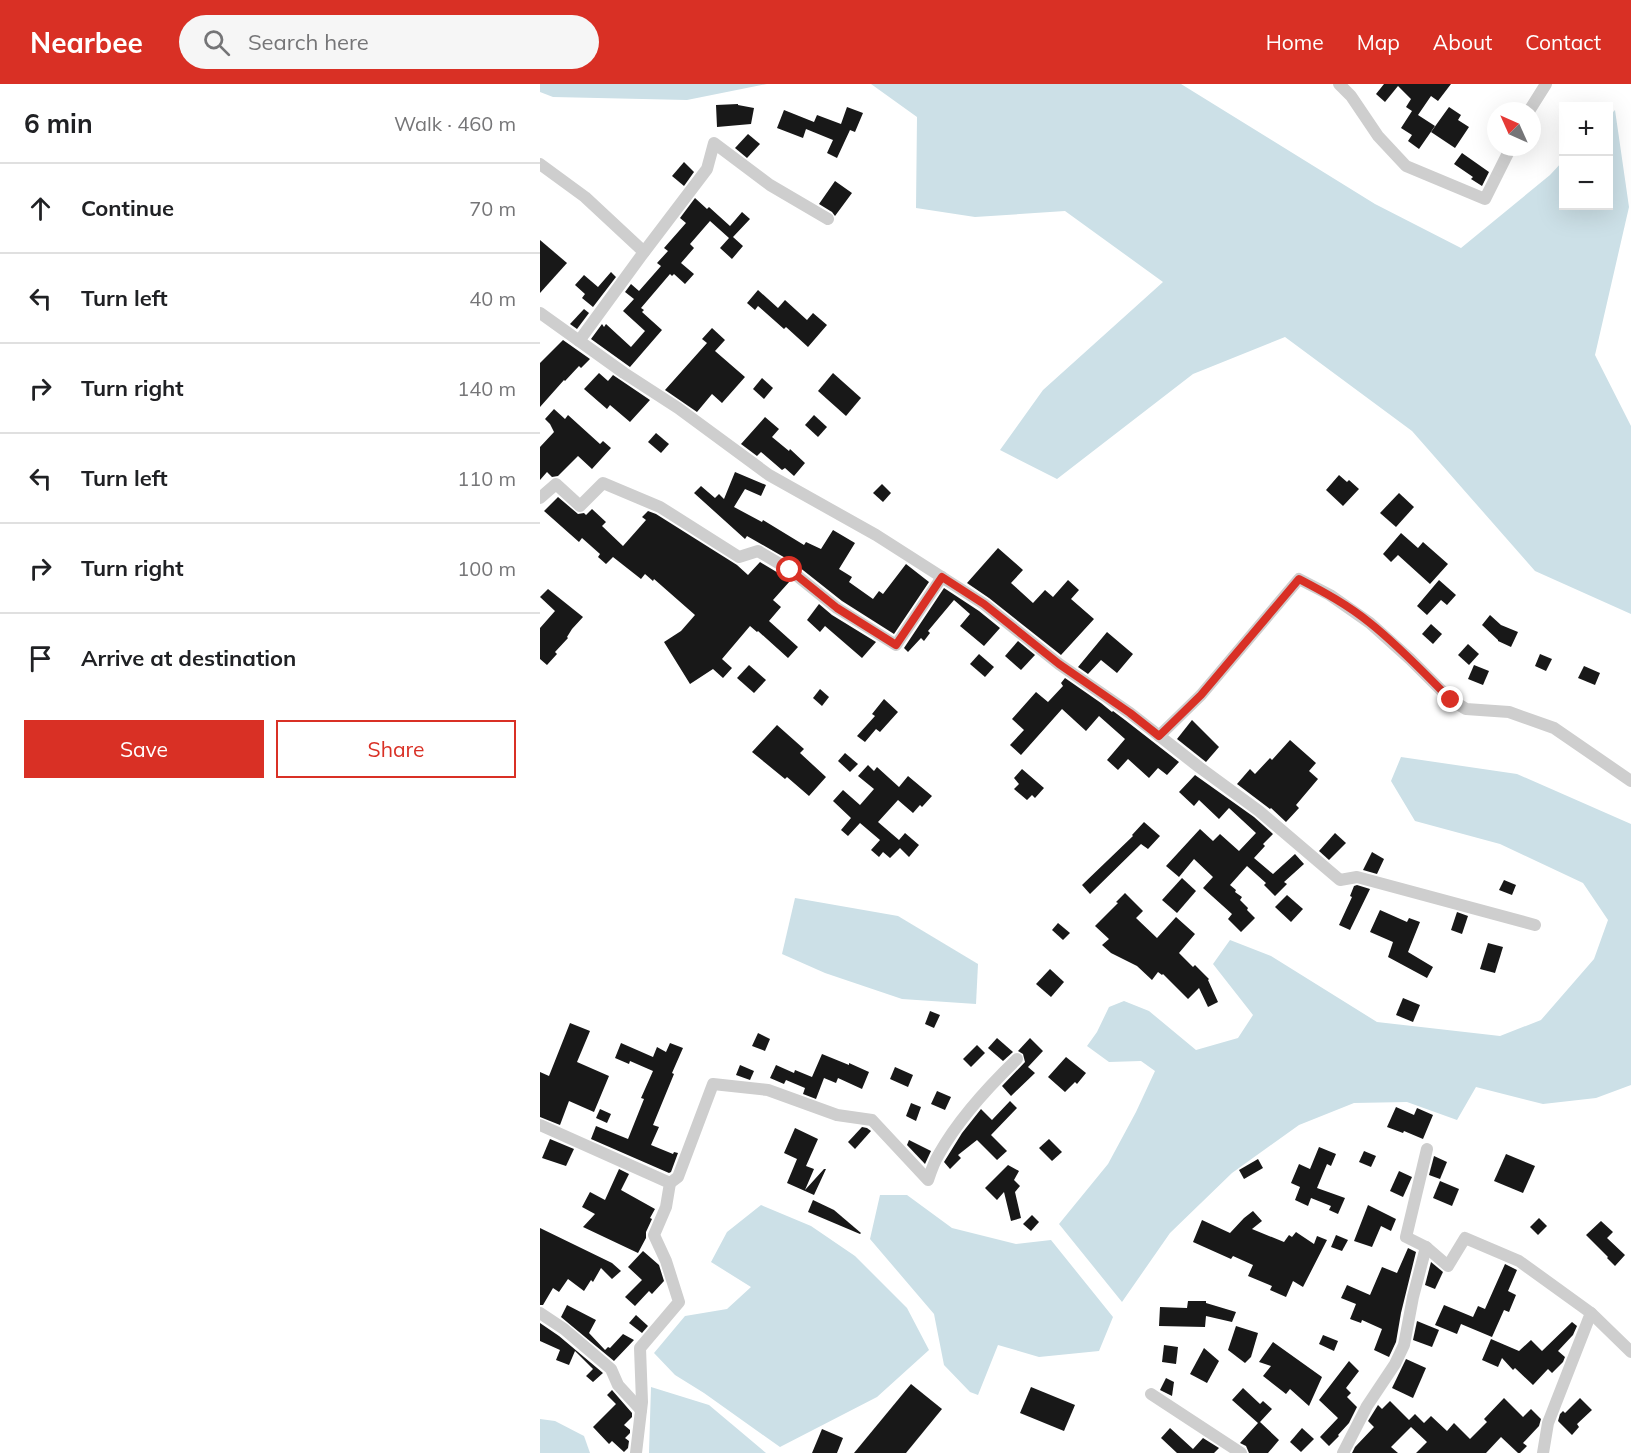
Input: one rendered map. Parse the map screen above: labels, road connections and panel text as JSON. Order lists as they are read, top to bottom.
{
  "north": "top left",
  "page": {
    "header": "Nearbee",
    "search": "Search here",
    "nav": [
      "Home",
      "Map",
      "About",
      "Contact"
    ],
    "heading": ["6 min", "Walk · 460 m"],
    "map_buttons": ["+", "−"],
    "list": [
      ["Continue", "70 m"],
      ["Turn left", "40 m"],
      ["Turn right", "140 m"],
      ["Turn left", "110 m"],
      ["Turn right", "100 m"],
      "Arrive at destination"
    ],
    "buttons": ["Save", "Share"]
  }
}
